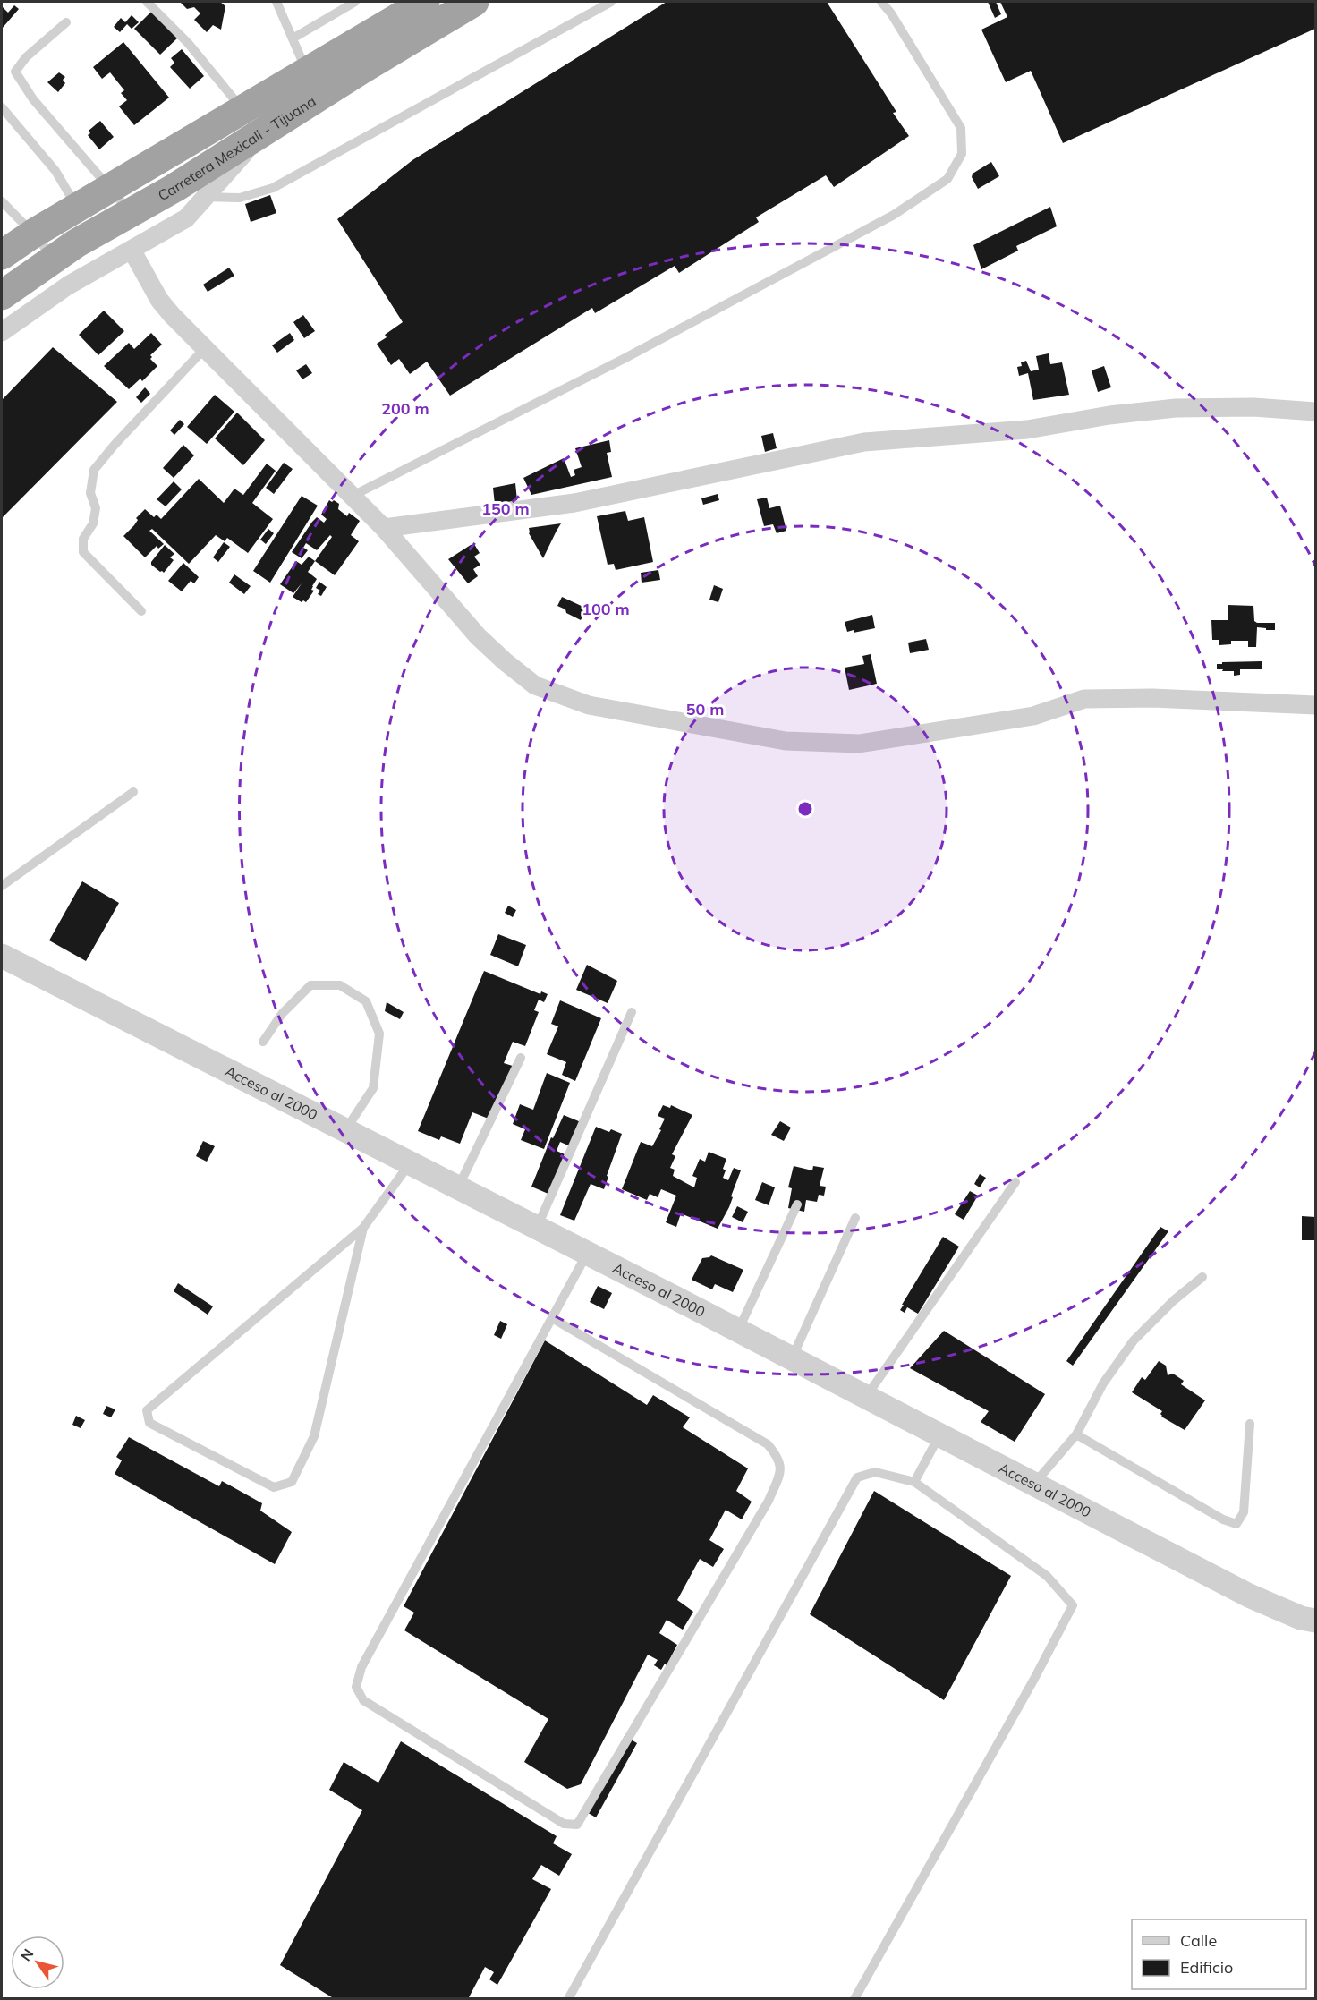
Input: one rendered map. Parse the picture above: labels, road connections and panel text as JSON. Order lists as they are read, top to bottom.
{
  "streets": {
    "highway": ["Carretera Mexicali - Tijuana"],
    "street": ["Acceso al 2000"]
  },
  "legend": ["Calle", "Edificio"],
  "north": "top left",
  "rings": [
    "200 m",
    "150 m",
    "100 m",
    "50 m"
  ]
}
